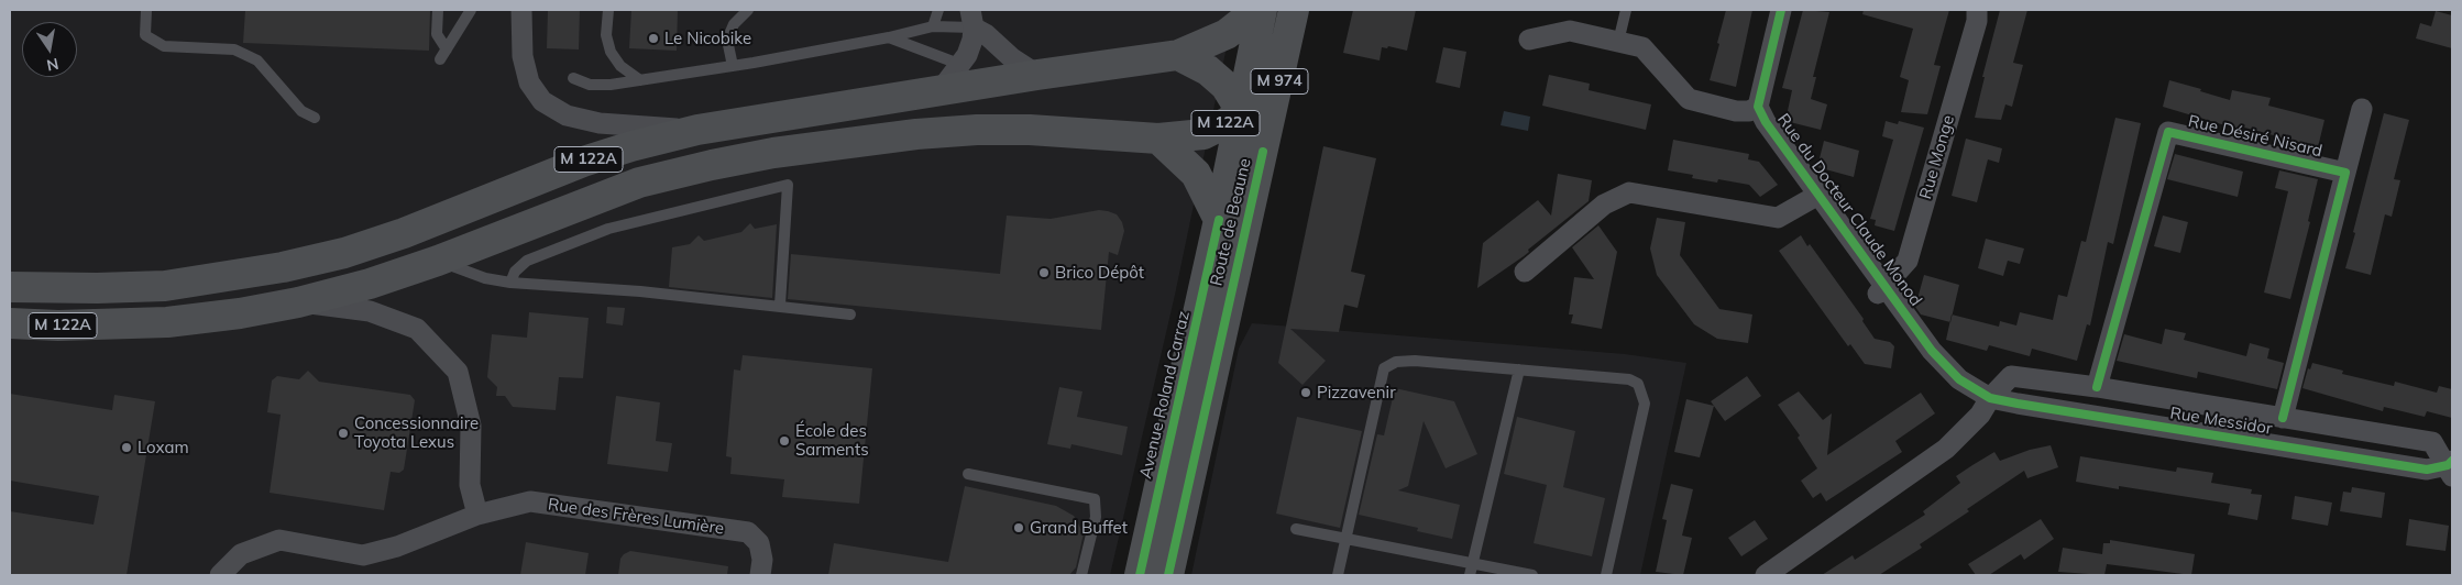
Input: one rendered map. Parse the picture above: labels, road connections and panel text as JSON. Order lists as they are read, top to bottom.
{
  "streets": {
    "main road": [
      "M 974",
      "M 122A",
      "Route de Beaune",
      "Avenue Roland Carraz"
    ],
    "street": [
      "Rue Désiré Nisard",
      "Rue Monge",
      "Rue du Docteur Claude Monod",
      "Rue Messidor",
      "Rue des Frères Lumière"
    ]
  },
  "crossings": [
    ["M 122A", "Route de Beaune"],
    ["M 122A", "Avenue Roland Carraz"],
    ["Rue Monge", "Rue du Docteur Claude Monod"],
    ["Rue du Docteur Claude Monod", "Rue Messidor"],
    ["Route de Beaune", "Avenue Roland Carraz"]
  ],
  "places": [
    "Le Nicobike",
    "Brico Dépôt",
    "Pizzavenir",
    "Concessionnaire Toyota Lexus",
    "École des Sarments",
    "Loxam",
    "Grand Buffet"
  ],
  "north": "bottom"
}
